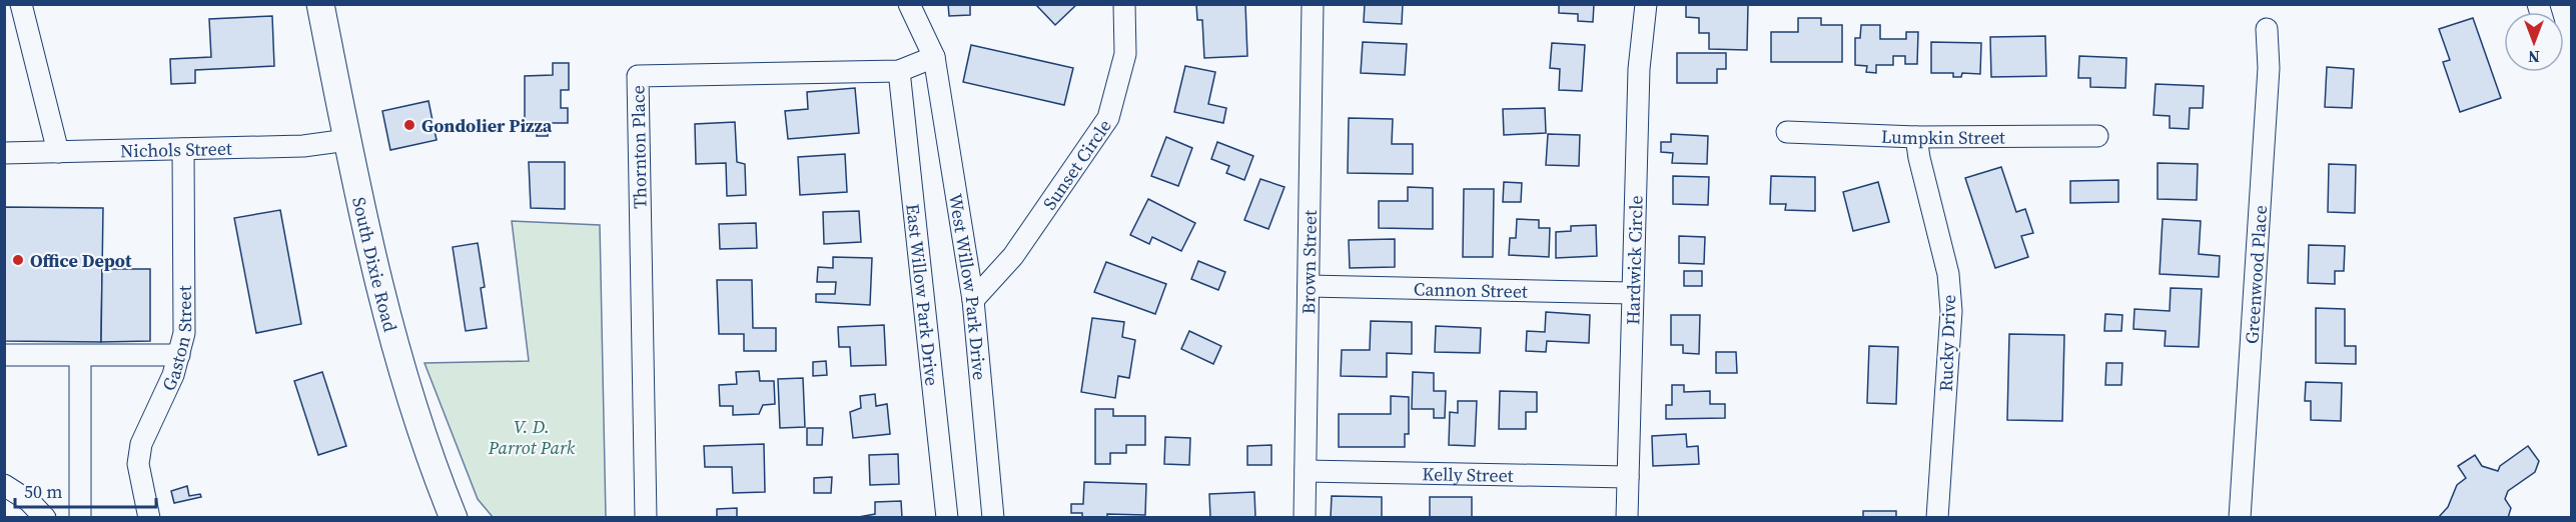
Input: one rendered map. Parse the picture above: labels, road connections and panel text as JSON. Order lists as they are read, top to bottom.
{
  "streets": {
    "main road": ["South Dixie Road"],
    "street": [
      "Lumpkin Street",
      "Thornton Place",
      "Nichols Street",
      "Sunset Circle",
      "Brown Street",
      "Hardwick Circle",
      "Greenwood Place",
      "West Willow Park Drive",
      "Cannon Street",
      "East Willow Park Drive",
      "Gaston Street",
      "Rucky Drive",
      "Kelly Street"
    ]
  },
  "crossings": [
    ["Lumpkin Street", "Rucky Drive"],
    ["Thornton Place", "West Willow Park Drive"],
    ["Thornton Place", "East Willow Park Drive"],
    ["Nichols Street", "South Dixie Road"],
    ["Nichols Street", "Gaston Street"],
    ["Sunset Circle", "West Willow Park Drive"],
    ["Brown Street", "Cannon Street"],
    ["Brown Street", "Kelly Street"],
    ["Hardwick Circle", "Cannon Street"],
    ["Hardwick Circle", "Kelly Street"]
  ],
  "parks": ["V. D. Parrot Park"],
  "places": ["Gondolier Pizza", "Office Depot"],
  "scale_bar": "50 m",
  "north": "bottom"
}
